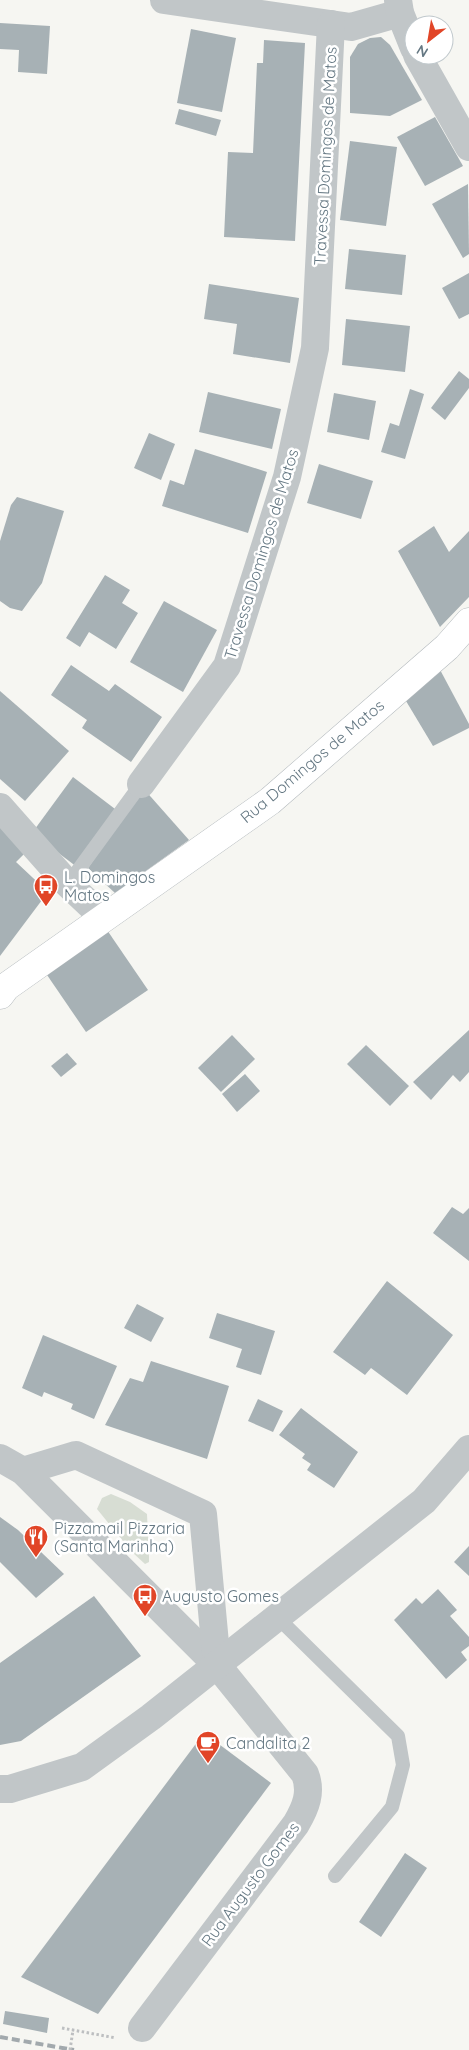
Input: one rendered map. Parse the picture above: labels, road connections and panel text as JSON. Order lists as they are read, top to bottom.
{
  "streets": {
    "main road": ["Rua Domingos de Matos"],
    "street": ["Travessa Domingos de Matos", "Rua Augusto Gomes"]
  },
  "places": {
    "bus stop": ["L. Domingos Matos", "Augusto Gomes"],
    "restaurant": ["Pizzamail Pizzaria (Santa Marinha)"],
    "cafe": ["Candalita 2"]
  },
  "north": "bottom left"
}
